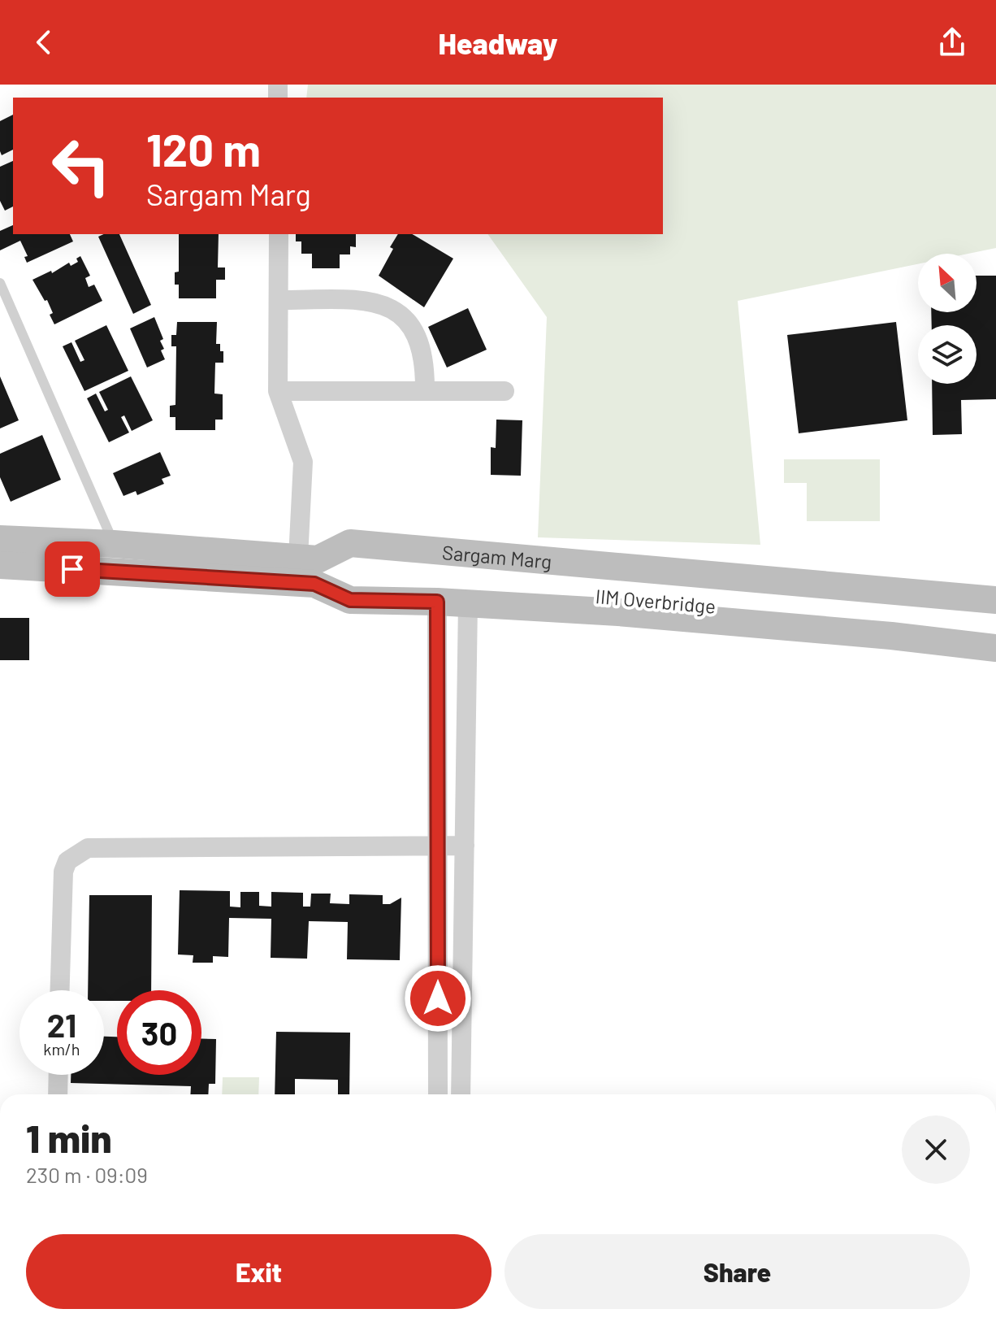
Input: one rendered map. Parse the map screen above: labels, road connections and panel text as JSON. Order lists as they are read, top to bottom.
{
  "streets": {
    "main road": ["Sargam Marg", "IIM Overbridge"]
  },
  "crossings": [
    ["Sargam Marg", "IIM Overbridge"]
  ],
  "north": "top left",
  "page": {
    "header": "Headway",
    "turn": ["120 m", "Sargam Marg"],
    "speed": "21 km/h",
    "limit": "30",
    "heading": ["1 min", "230 m · 09:09"],
    "buttons": ["Exit", "Share"]
  }
}
